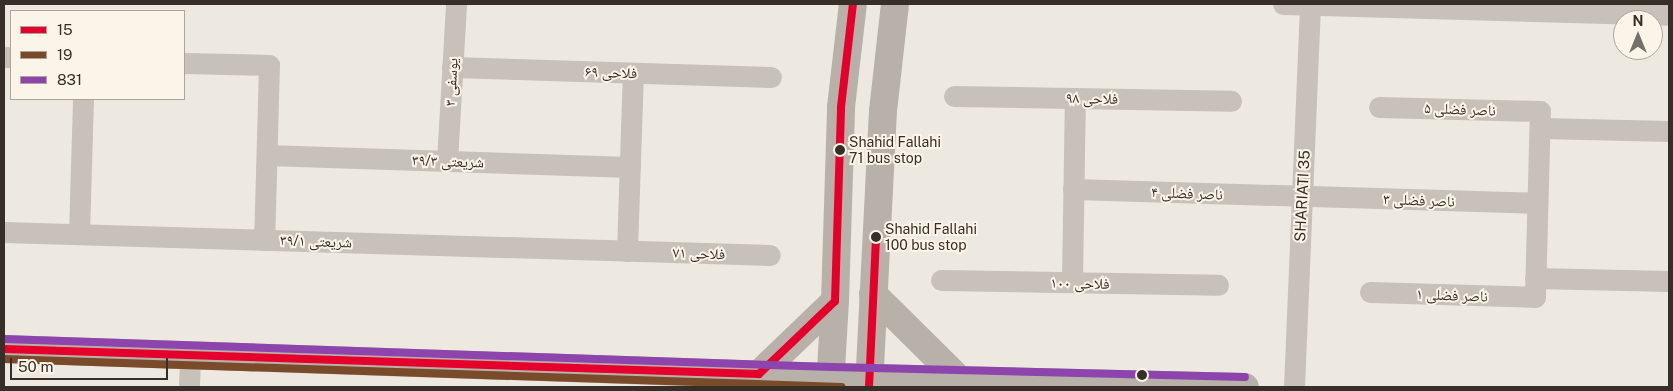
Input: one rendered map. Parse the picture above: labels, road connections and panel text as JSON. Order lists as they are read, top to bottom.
{
  "streets": {
    "street": [
      "فلاحی ۶۹",
      "یوسفی ۳",
      "فلاحی ۹۸",
      "ناصر فضلی ۵",
      "شریعتی ۳۹/۳",
      "ناصر فضلی ۴",
      "SHARIATI 35",
      "ناصر فضلی ۳",
      "شریعتی ۳۹/۱",
      "فلاحی ۷۱",
      "فلاحی ۱۰۰",
      "ناصر فضلی ۱"
    ]
  },
  "crossings": [
    ["فلاحی ۶۹", "یوسفی ۳"],
    ["یوسفی ۳", "شریعتی ۳۹/۳"],
    ["ناصر فضلی ۴", "SHARIATI 35"],
    ["ناصر فضلی ۴", "ناصر فضلی ۳"],
    ["SHARIATI 35", "ناصر فضلی ۳"],
    ["شریعتی ۳۹/۱", "فلاحی ۷۱"]
  ],
  "places": ["Shahid Fallahi 71 bus stop", "Shahid Fallahi 100 bus stop"],
  "lines": ["transit line 15", "transit line 831", "transit line 19"],
  "legend": ["15", "19", "831"],
  "scale_bar": "50 m",
  "north": "top"
}
